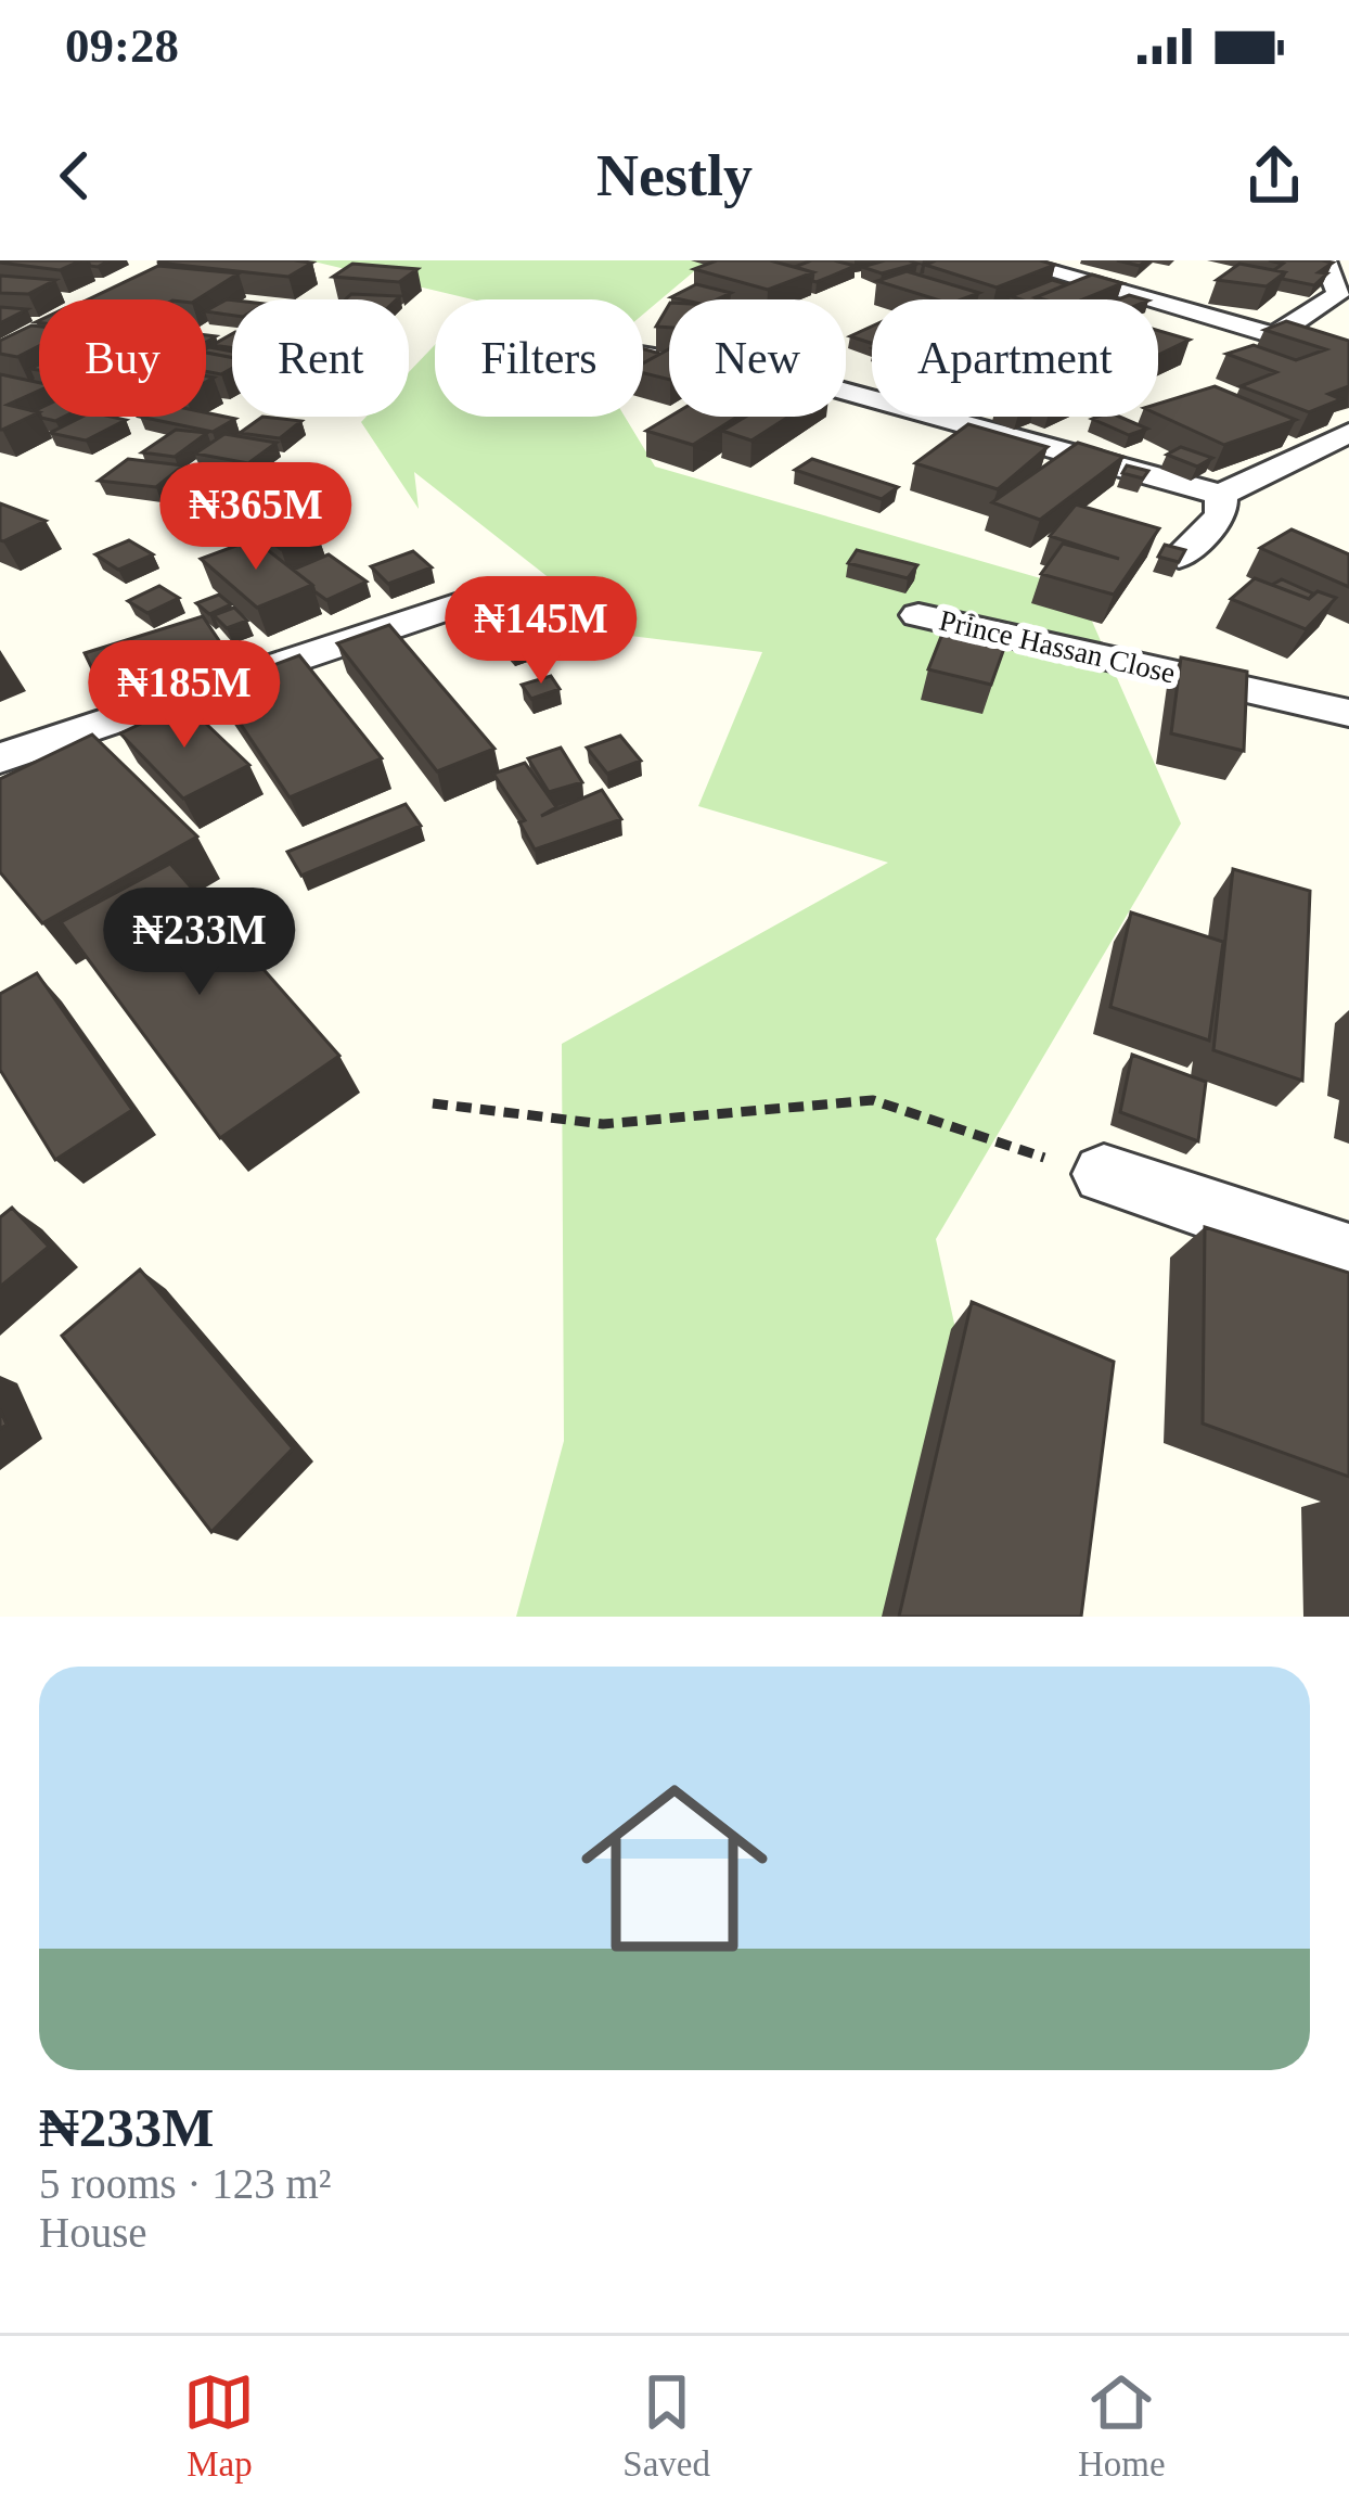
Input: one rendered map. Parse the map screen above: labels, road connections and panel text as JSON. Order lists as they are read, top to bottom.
{
  "streets": {
    "street": ["Prince Hassan Close"]
  },
  "page": {
    "status": "09:28",
    "header": "Nestly",
    "chip": [
      "Buy",
      "Rent",
      "Filters",
      "New",
      "Apartment"
    ],
    "price": [
      "₦365M",
      "₦145M",
      "₦185M",
      "₦233M"
    ],
    "list": [
      {
        "name": "₦233M",
        "note": "5 rooms · 123 m² · House"
      }
    ],
    "tabs": ["Map", "Saved", "Home"]
  }
}
